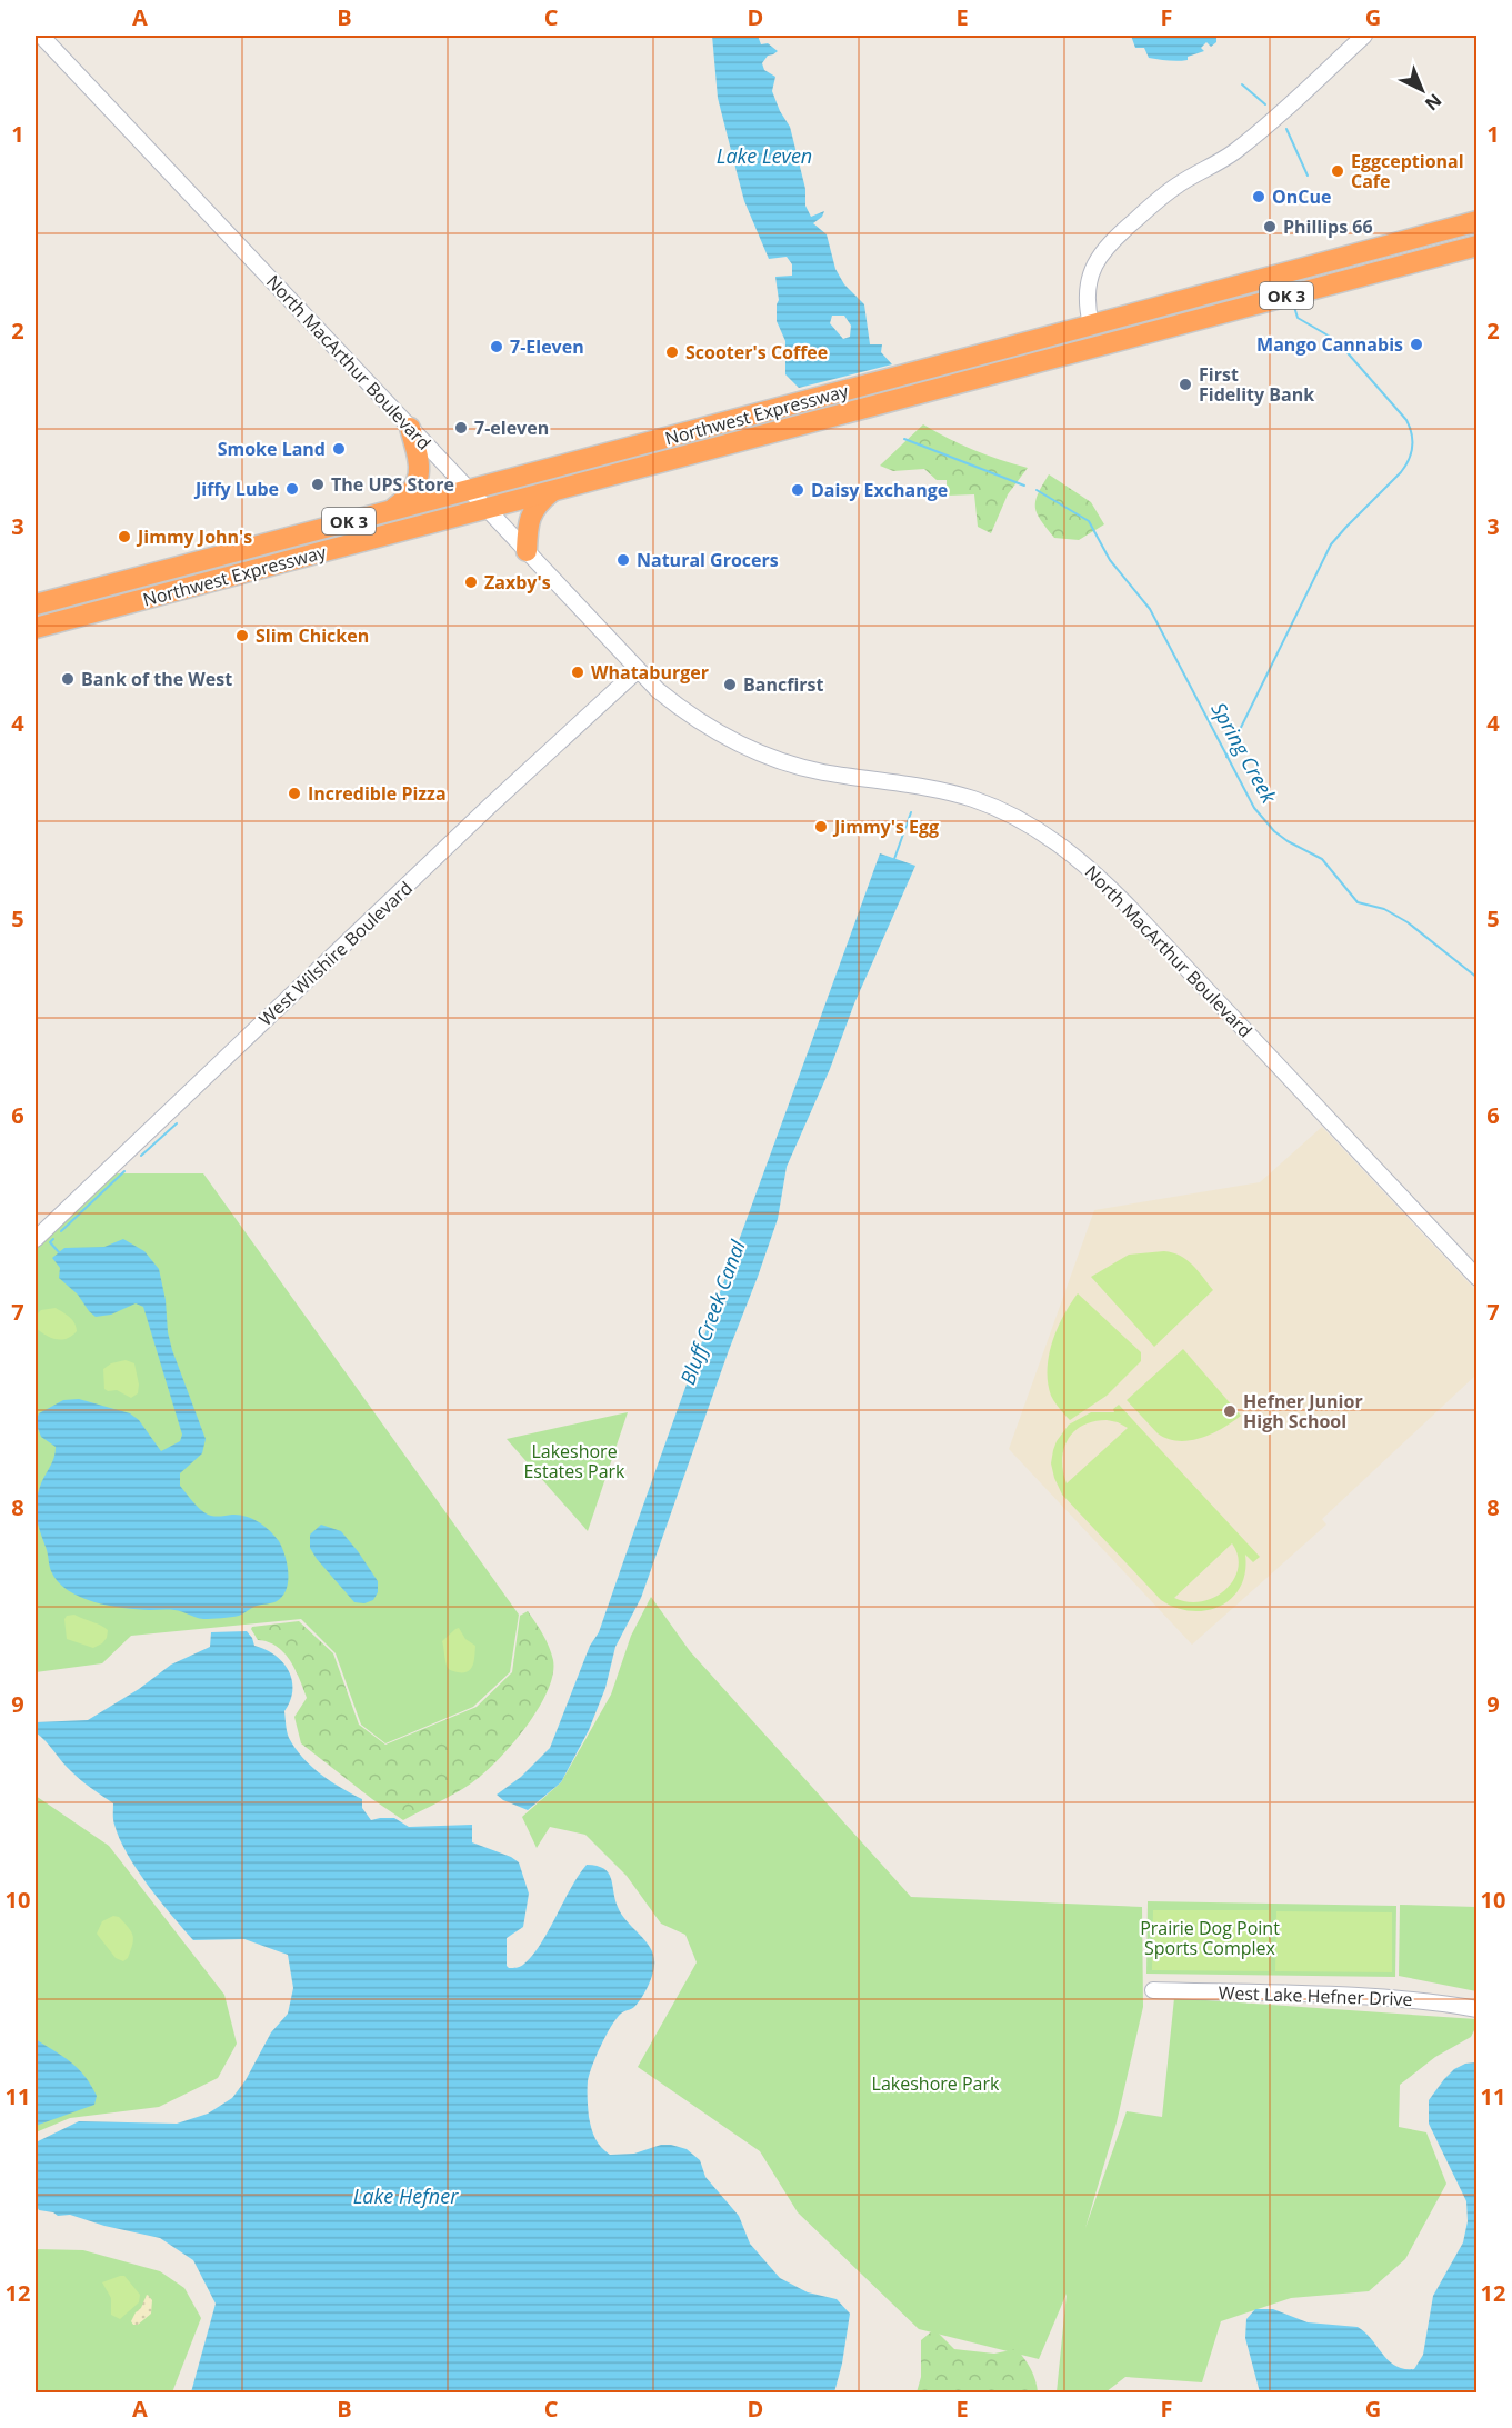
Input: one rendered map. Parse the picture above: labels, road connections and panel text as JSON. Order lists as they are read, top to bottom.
{
  "streets": {
    "highway": ["OK 3", "Northwest Expressway"],
    "main road": ["North MacArthur Boulevard", "West Wilshire Boulevard", "West Lake Hefner Drive"]
  },
  "crossings": [
    ["North MacArthur Boulevard", "Northwest Expressway"],
    ["North MacArthur Boulevard", "West Wilshire Boulevard"]
  ],
  "water": [
    "Lake Leven",
    "Spring Creek",
    "Bluff Creek Canal",
    "Lake Hefner"
  ],
  "parks": ["Lakeshore Estates Park", "Prairie Dog Point Sports Complex", "Lakeshore Park"],
  "places": [
    "Eggceptional Cafe",
    "OnCue",
    "Phillips 66",
    "Mango Cannabis",
    "7-Eleven",
    "Scooter's Coffee",
    "First Fidelity Bank",
    "7-eleven",
    "Smoke Land",
    "The UPS Store",
    "Jiffy Lube",
    "Daisy Exchange",
    "Jimmy John's",
    "Natural Grocers",
    "Zaxby's",
    "Slim Chicken",
    "Whataburger",
    "Bank of the West",
    "Bancfirst",
    "Incredible Pizza",
    "Jimmy's Egg",
    "Hefner Junior High School"
  ],
  "north": "bottom right",
  "grid": {
    "columns": [
      "A",
      "B",
      "C",
      "D",
      "E",
      "F",
      "G"
    ],
    "rows": [
      "1",
      "2",
      "3",
      "4",
      "5",
      "6",
      "7",
      "8",
      "9",
      "10",
      "11",
      "12"
    ]
  }
}
